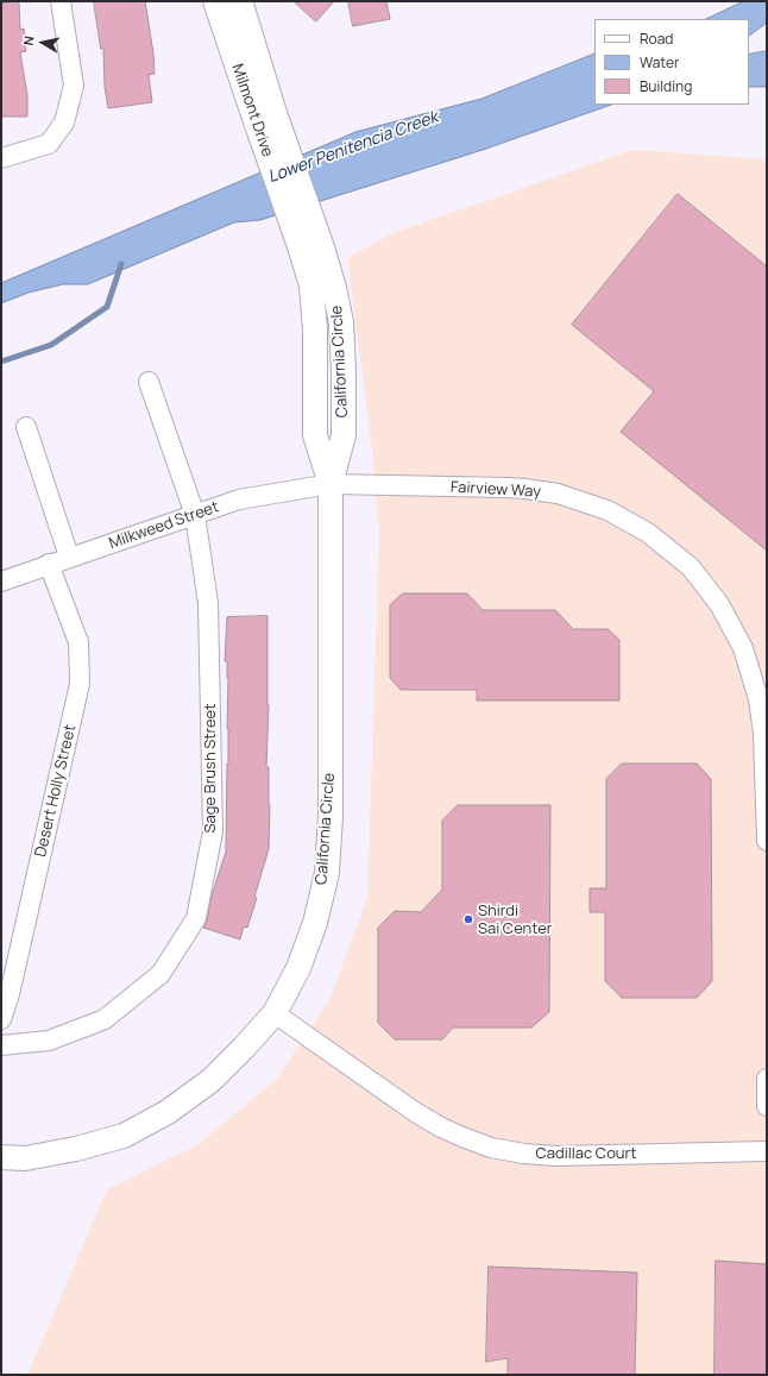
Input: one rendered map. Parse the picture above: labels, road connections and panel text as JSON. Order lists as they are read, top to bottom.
{
  "streets": {
    "street": [
      "Milmont Drive",
      "California Circle",
      "Fairview Way",
      "Milkweed Street",
      "Sage Brush Street",
      "Desert Holly Street",
      "Cadillac Court"
    ]
  },
  "crossings": [
    ["Milmont Drive", "California Circle"],
    ["California Circle", "Fairview Way"],
    ["California Circle", "Milkweed Street"],
    ["California Circle", "Cadillac Court"],
    ["Fairview Way", "Milkweed Street"],
    ["Milkweed Street", "Sage Brush Street"],
    ["Milkweed Street", "Desert Holly Street"]
  ],
  "water": ["Lower Penitencia Creek"],
  "places": ["Shirdi Sai Center"],
  "legend": ["Road", "Water", "Building"],
  "north": "left"
}
